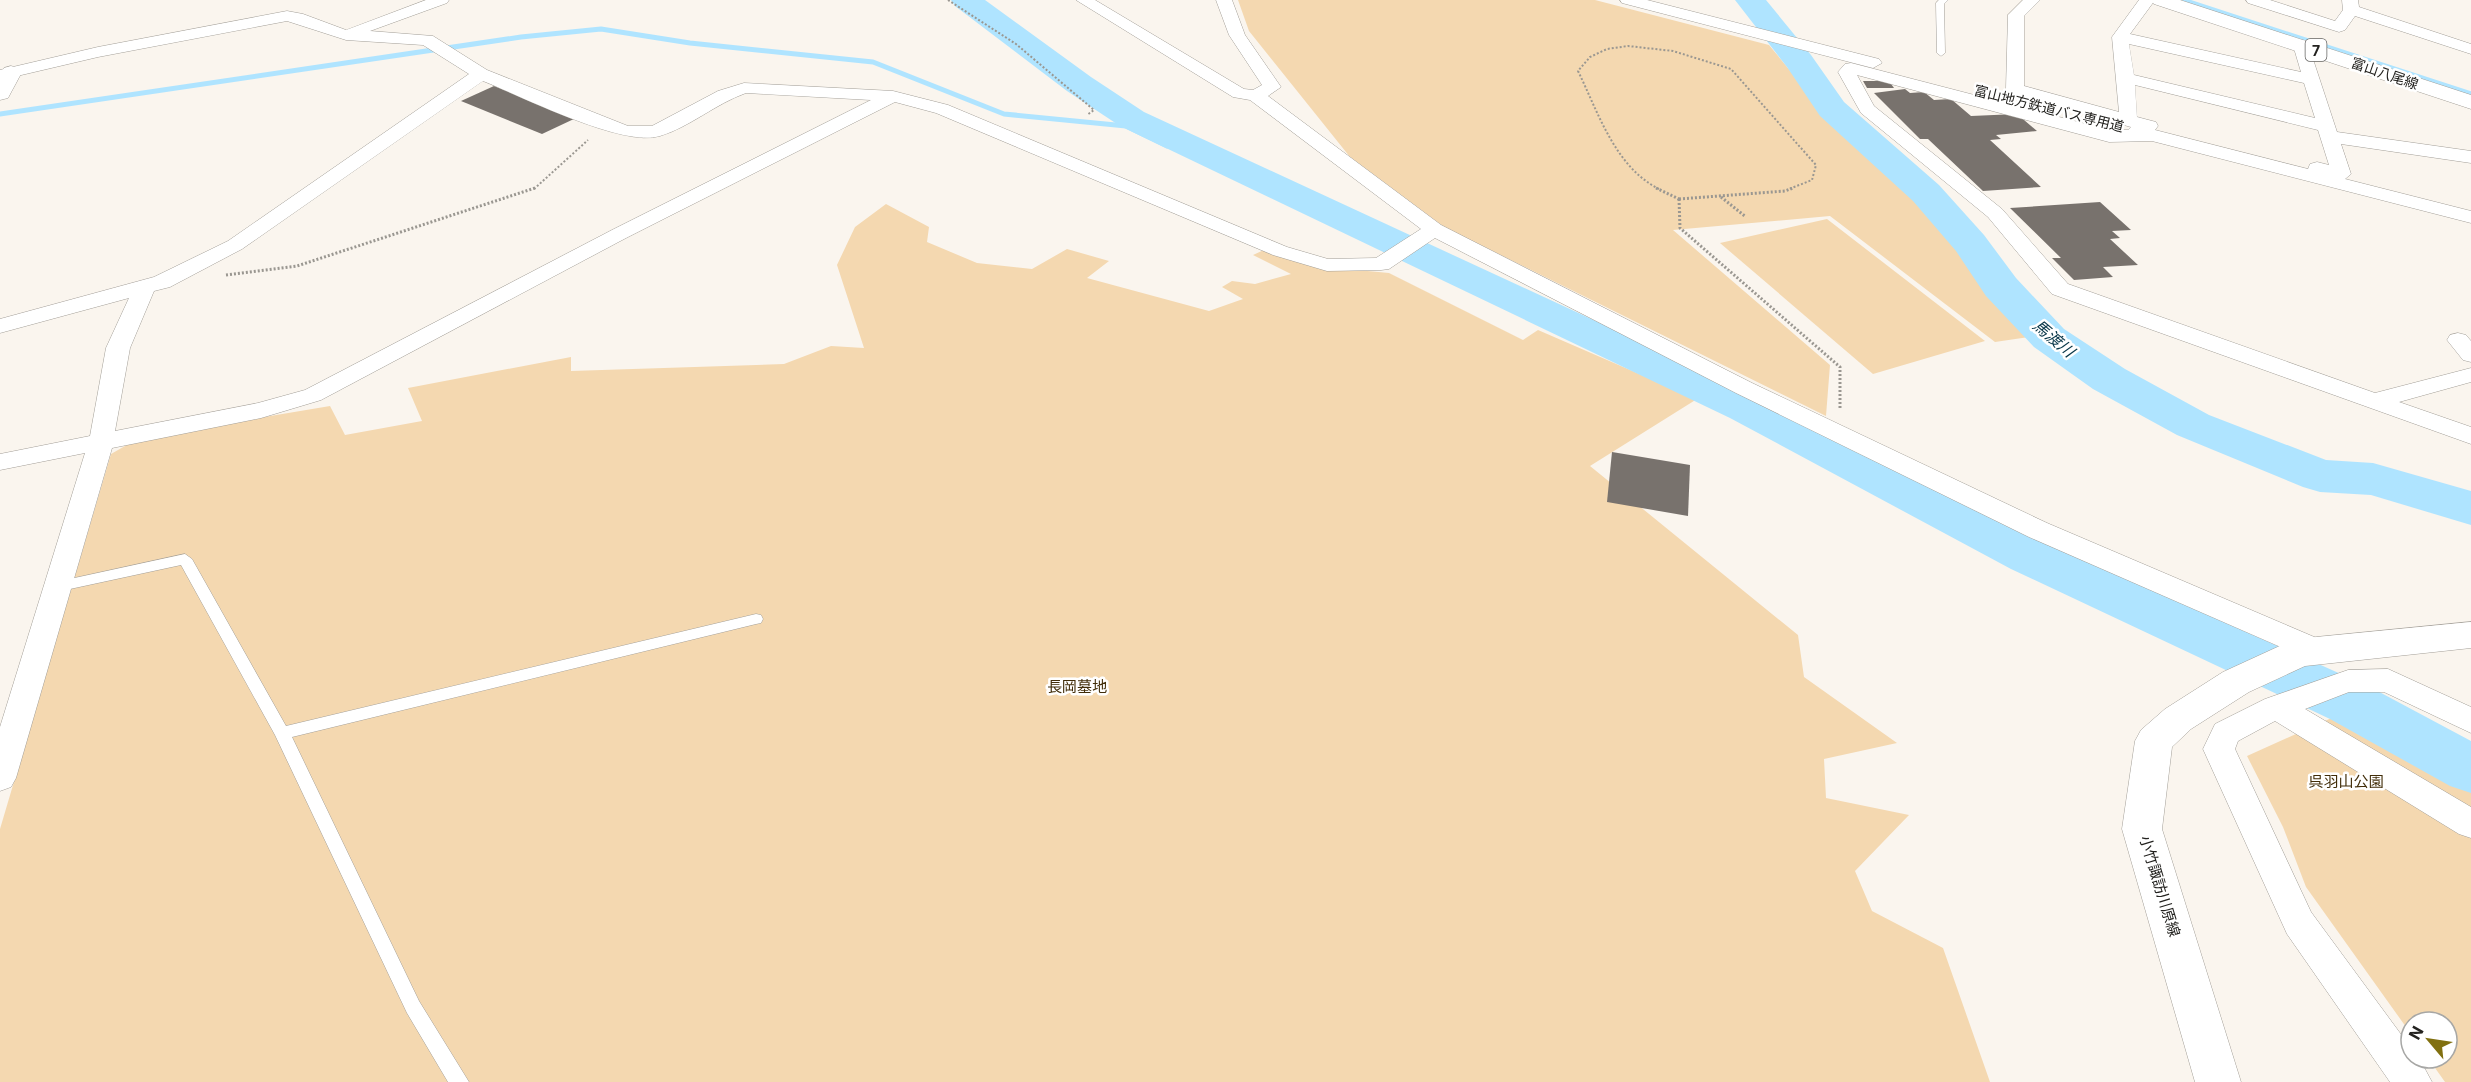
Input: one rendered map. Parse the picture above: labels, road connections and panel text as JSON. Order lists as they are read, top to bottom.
{
  "streets": {
    "main road": ["7", "富山八尾線", "小竹諏訪川原線"],
    "street": ["富山地方鉄道バス専用道"]
  },
  "water": ["馬渡川"],
  "parks": ["長岡墓地", "呉羽山公園"],
  "north": "top left"
}
